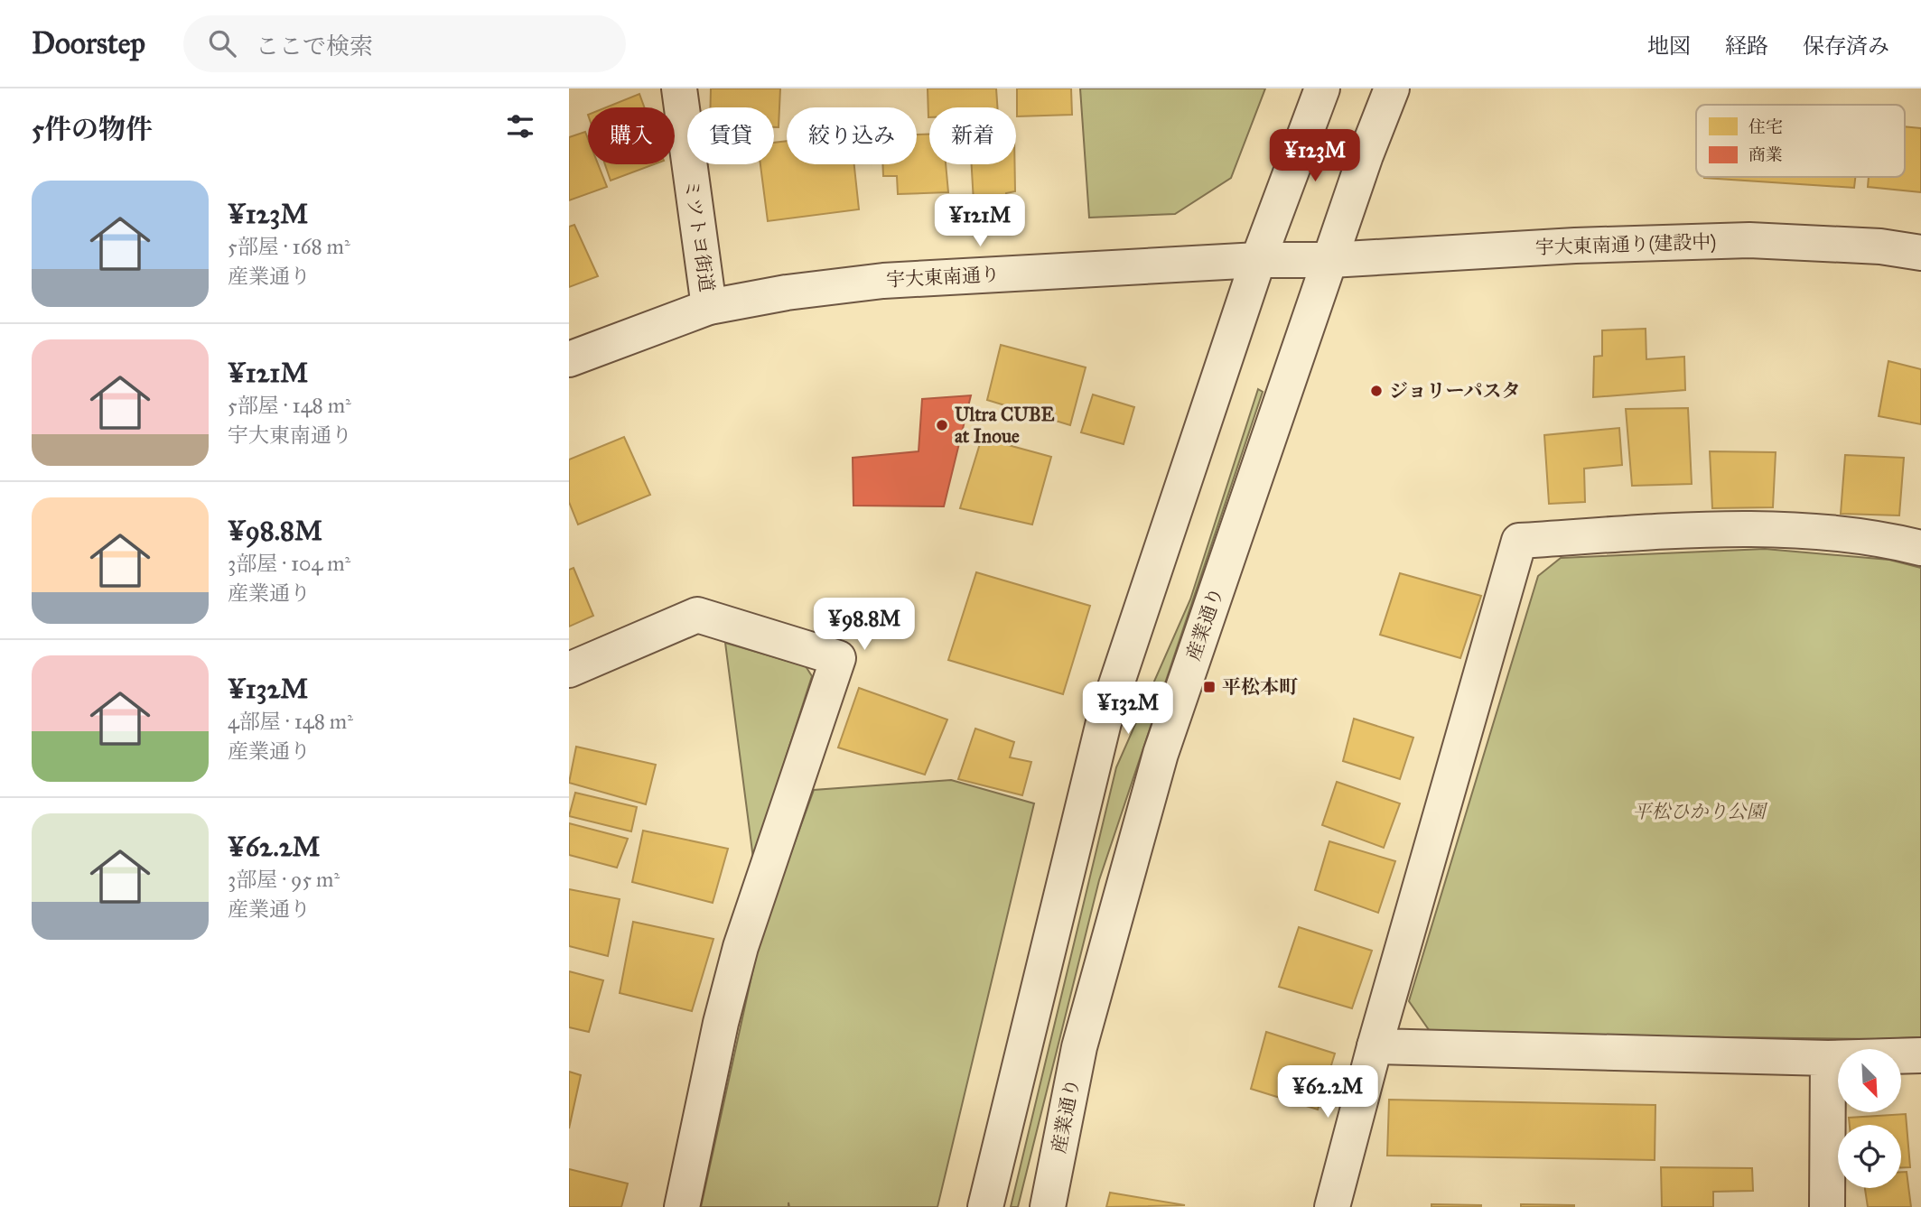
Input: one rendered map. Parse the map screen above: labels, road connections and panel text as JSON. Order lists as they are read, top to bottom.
{
  "streets": {
    "street": [
      "ミツトヨ街道",
      "宇大東南通り(建設中)",
      "宇大東南通り",
      "産業通り"
    ]
  },
  "crossings": [
    ["ミツトヨ街道", "宇大東南通り"],
    ["宇大東南通り(建設中)", "宇大東南通り"],
    ["宇大東南通り(建設中)", "産業通り"],
    ["宇大東南通り", "産業通り"]
  ],
  "parks": ["平松ひかり公園"],
  "places": {
    "other": ["ジョリーパスタ", "Ultra CUBE at Inoue"],
    "transit": ["平松本町"]
  },
  "legend": ["住宅", "商業"],
  "north": "bottom right",
  "page": {
    "header": "Doorstep",
    "search": "ここで検索",
    "nav": ["地図", "経路", "保存済み"],
    "heading": "5件の物件",
    "chip": [
      "購入",
      "賃貸",
      "絞り込み",
      "新着"
    ],
    "price": [
      "¥123M",
      "¥121M",
      "¥98.8M",
      "¥132M",
      "¥62.2M"
    ],
    "list": [
      {
        "name": "¥123M",
        "note": "5部屋 · 168 m² · 産業通り"
      },
      {
        "name": "¥121M",
        "note": "5部屋 · 148 m² · 宇大東南通り"
      },
      {
        "name": "¥98.8M",
        "note": "3部屋 · 104 m² · 産業通り"
      },
      {
        "name": "¥132M",
        "note": "4部屋 · 148 m² · 産業通り"
      },
      {
        "name": "¥62.2M",
        "note": "3部屋 · 95 m² · 産業通り"
      }
    ]
  }
}
